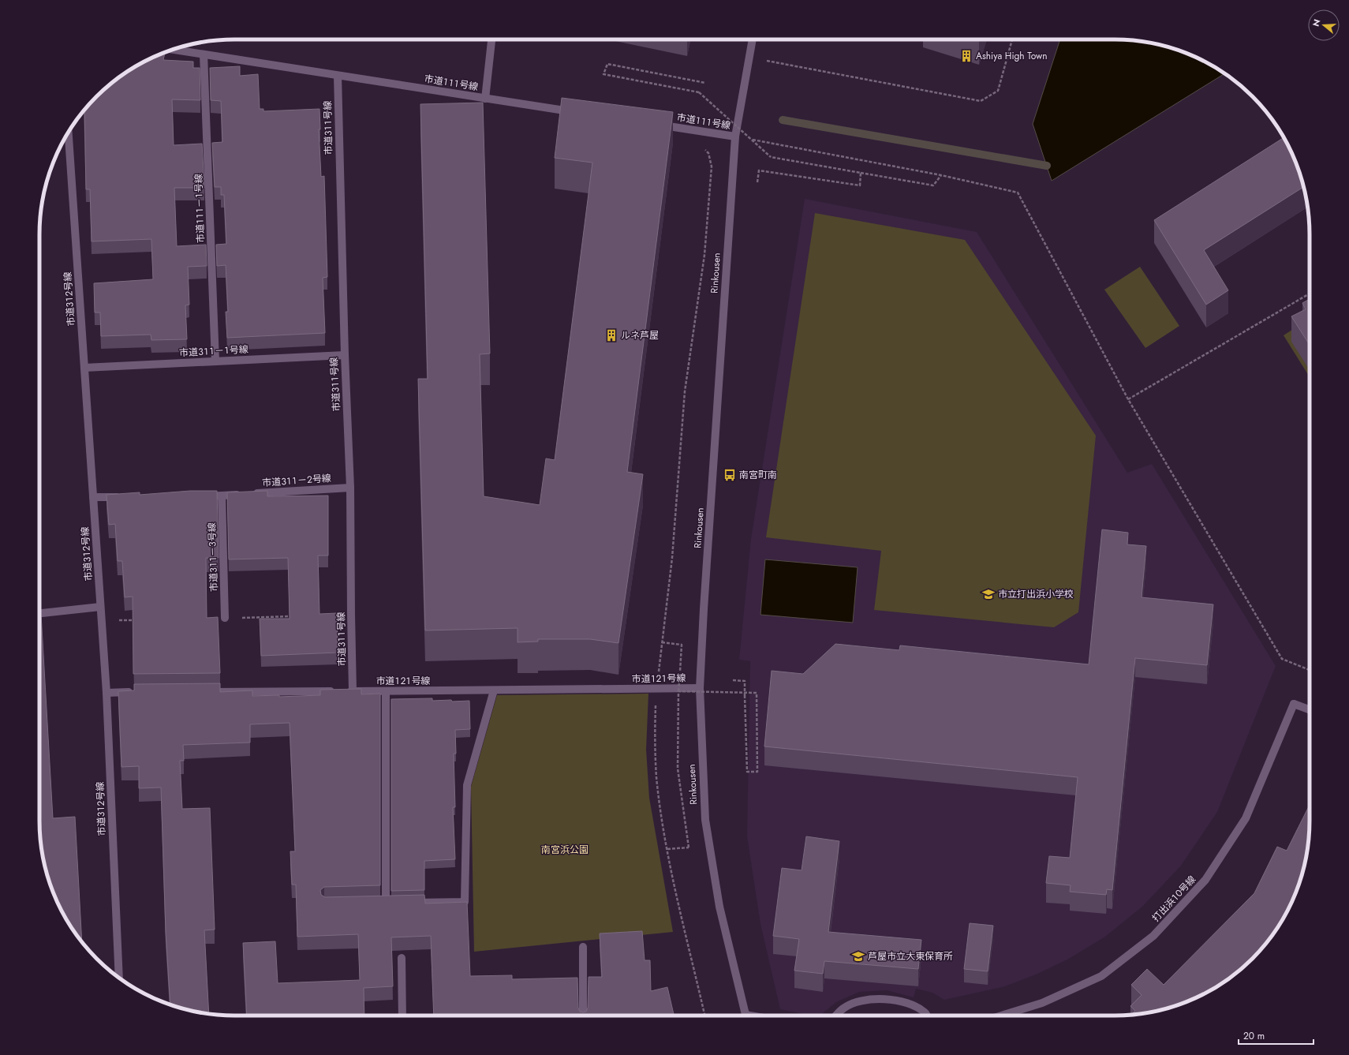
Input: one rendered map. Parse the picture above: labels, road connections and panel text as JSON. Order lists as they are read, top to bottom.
{
  "streets": {
    "street": [
      "市道１１１号線",
      "市道３１１号線",
      "市道１１１－１号線",
      "Rinkousen",
      "市道３１２号線",
      "市道３１１－１号線",
      "市道３１１－２号線",
      "市道３１１－３号線",
      "市道１２１号線",
      "打出浜１０号線"
    ]
  },
  "crossings": [
    ["市道１１１号線", "市道３１１号線"],
    ["市道１１１号線", "市道１１１－１号線"],
    ["市道１１１号線", "Rinkousen"],
    ["市道３１１号線", "市道３１１－１号線"],
    ["市道３１１号線", "市道３１１－２号線"],
    ["市道３１１号線", "市道１２１号線"],
    ["市道１１１－１号線", "市道３１１－１号線"],
    ["Rinkousen", "市道１２１号線"],
    ["市道３１２号線", "市道３１１－１号線"],
    ["市道３１１－２号線", "市道３１１－３号線"]
  ],
  "parks": ["南宮浜公園"],
  "places": {
    "building": ["Ashiya High Town", "ルネ芦屋"],
    "bus stop": ["南宮町南"],
    "school or university": ["市立打出浜小学校", "芦屋市立大東保育所"]
  },
  "scale_bar": "20 m",
  "north": "left"
}
